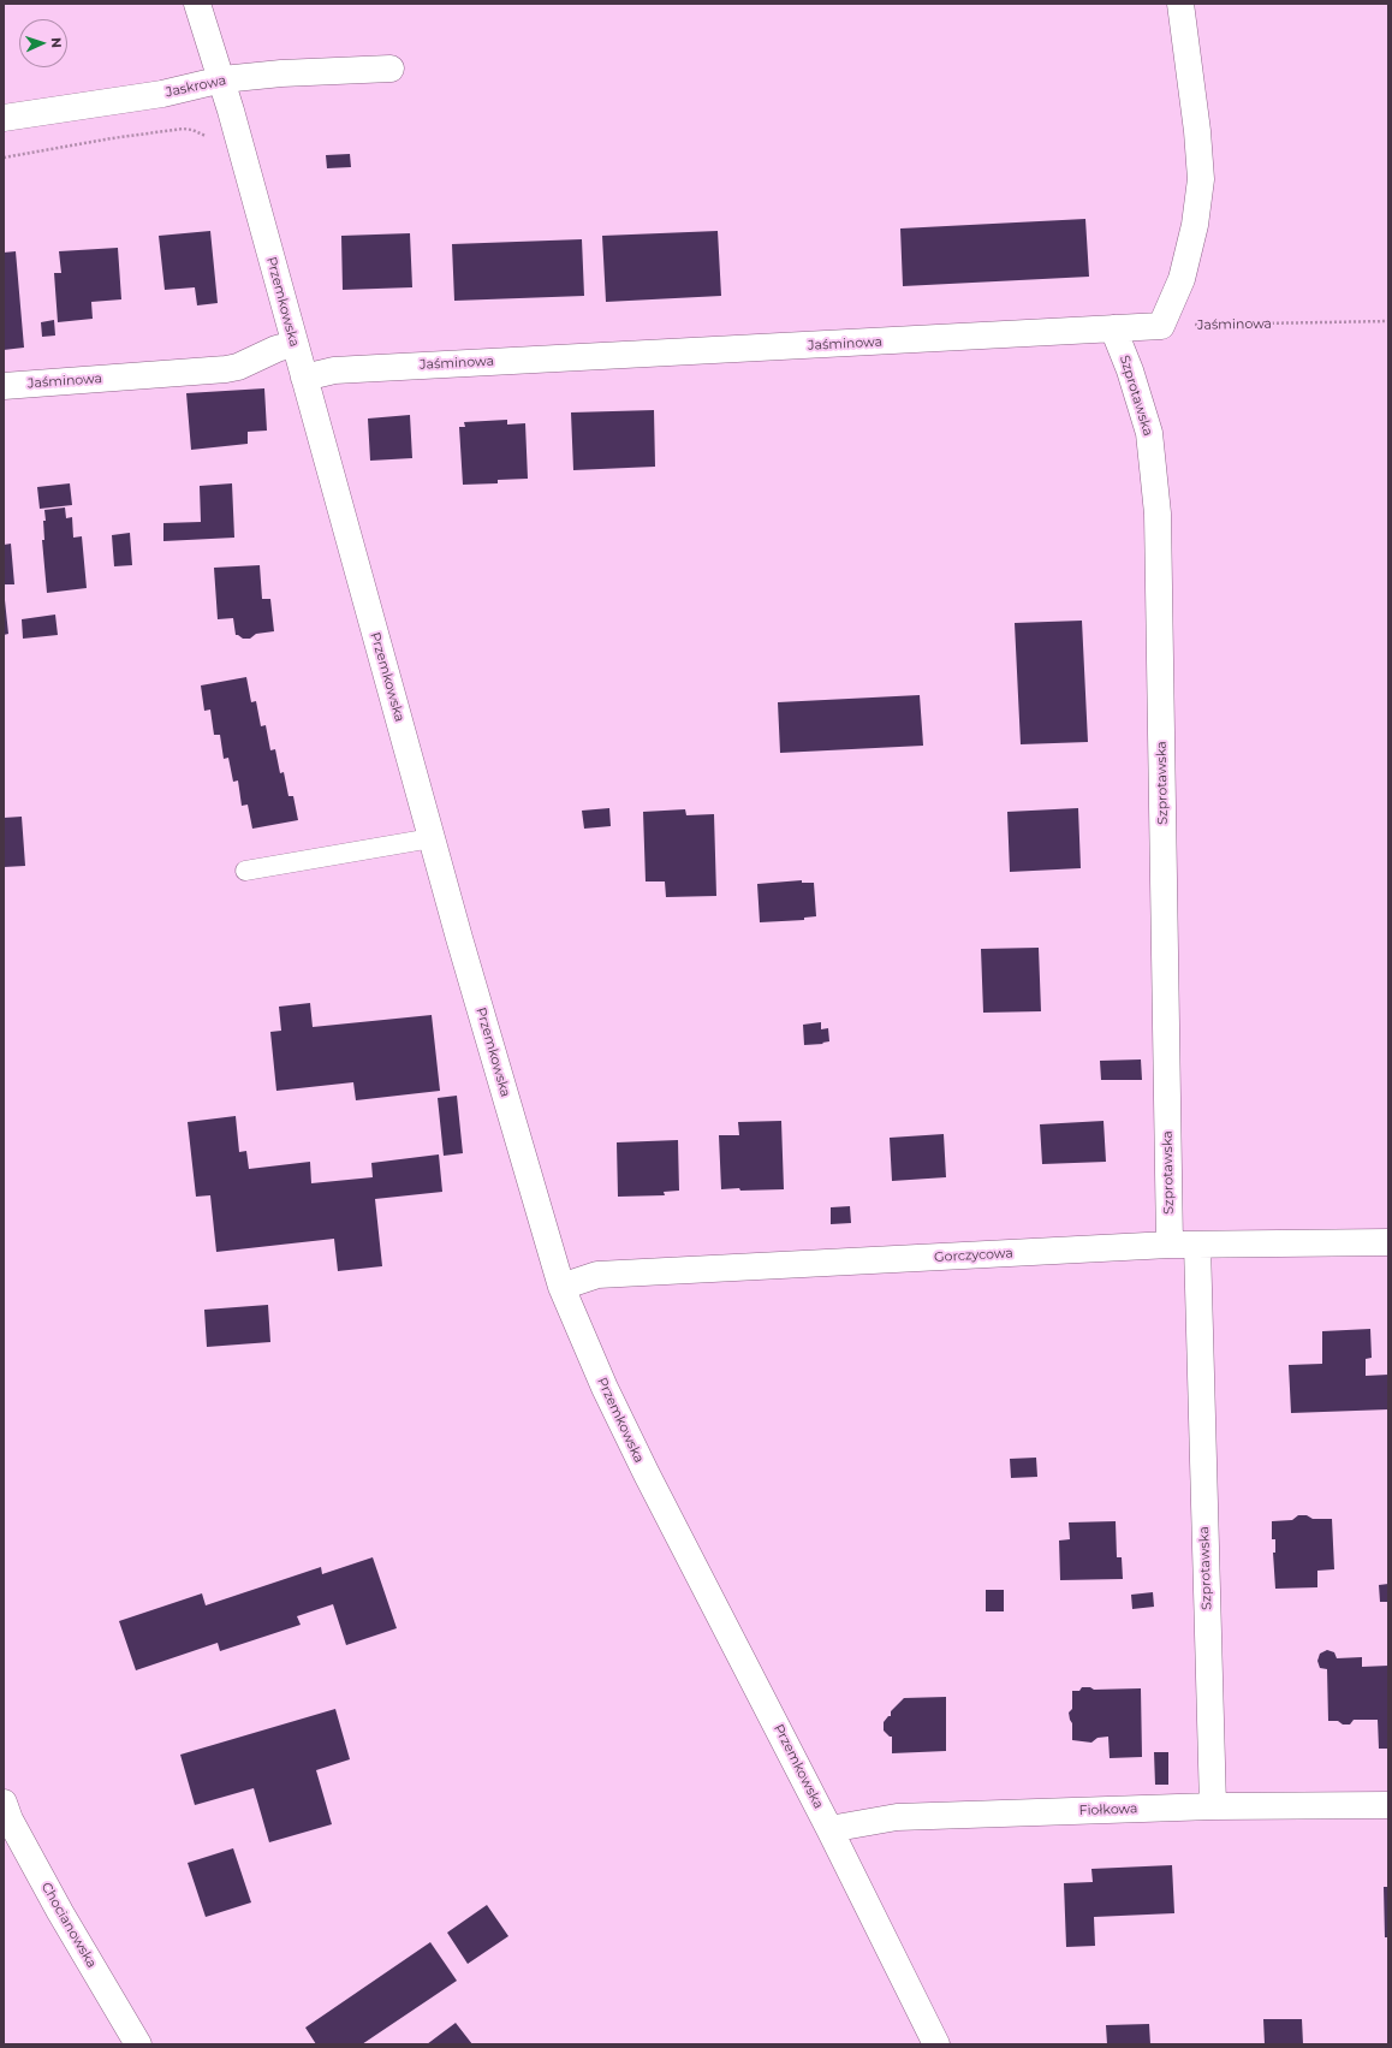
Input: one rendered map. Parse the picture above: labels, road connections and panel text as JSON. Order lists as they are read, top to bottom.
{
  "streets": {
    "street": [
      "Jaskrowa",
      "Przemkowska",
      "Jaśminowa",
      "Szprotawska",
      "Gorczycowa",
      "Fiołkowa",
      "Chocianowska"
    ]
  },
  "crossings": [
    ["Jaskrowa", "Przemkowska"],
    ["Przemkowska", "Jaśminowa"],
    ["Przemkowska", "Gorczycowa"],
    ["Przemkowska", "Fiołkowa"],
    ["Jaśminowa", "Szprotawska"],
    ["Szprotawska", "Gorczycowa"],
    ["Szprotawska", "Fiołkowa"]
  ],
  "north": "right"
}
